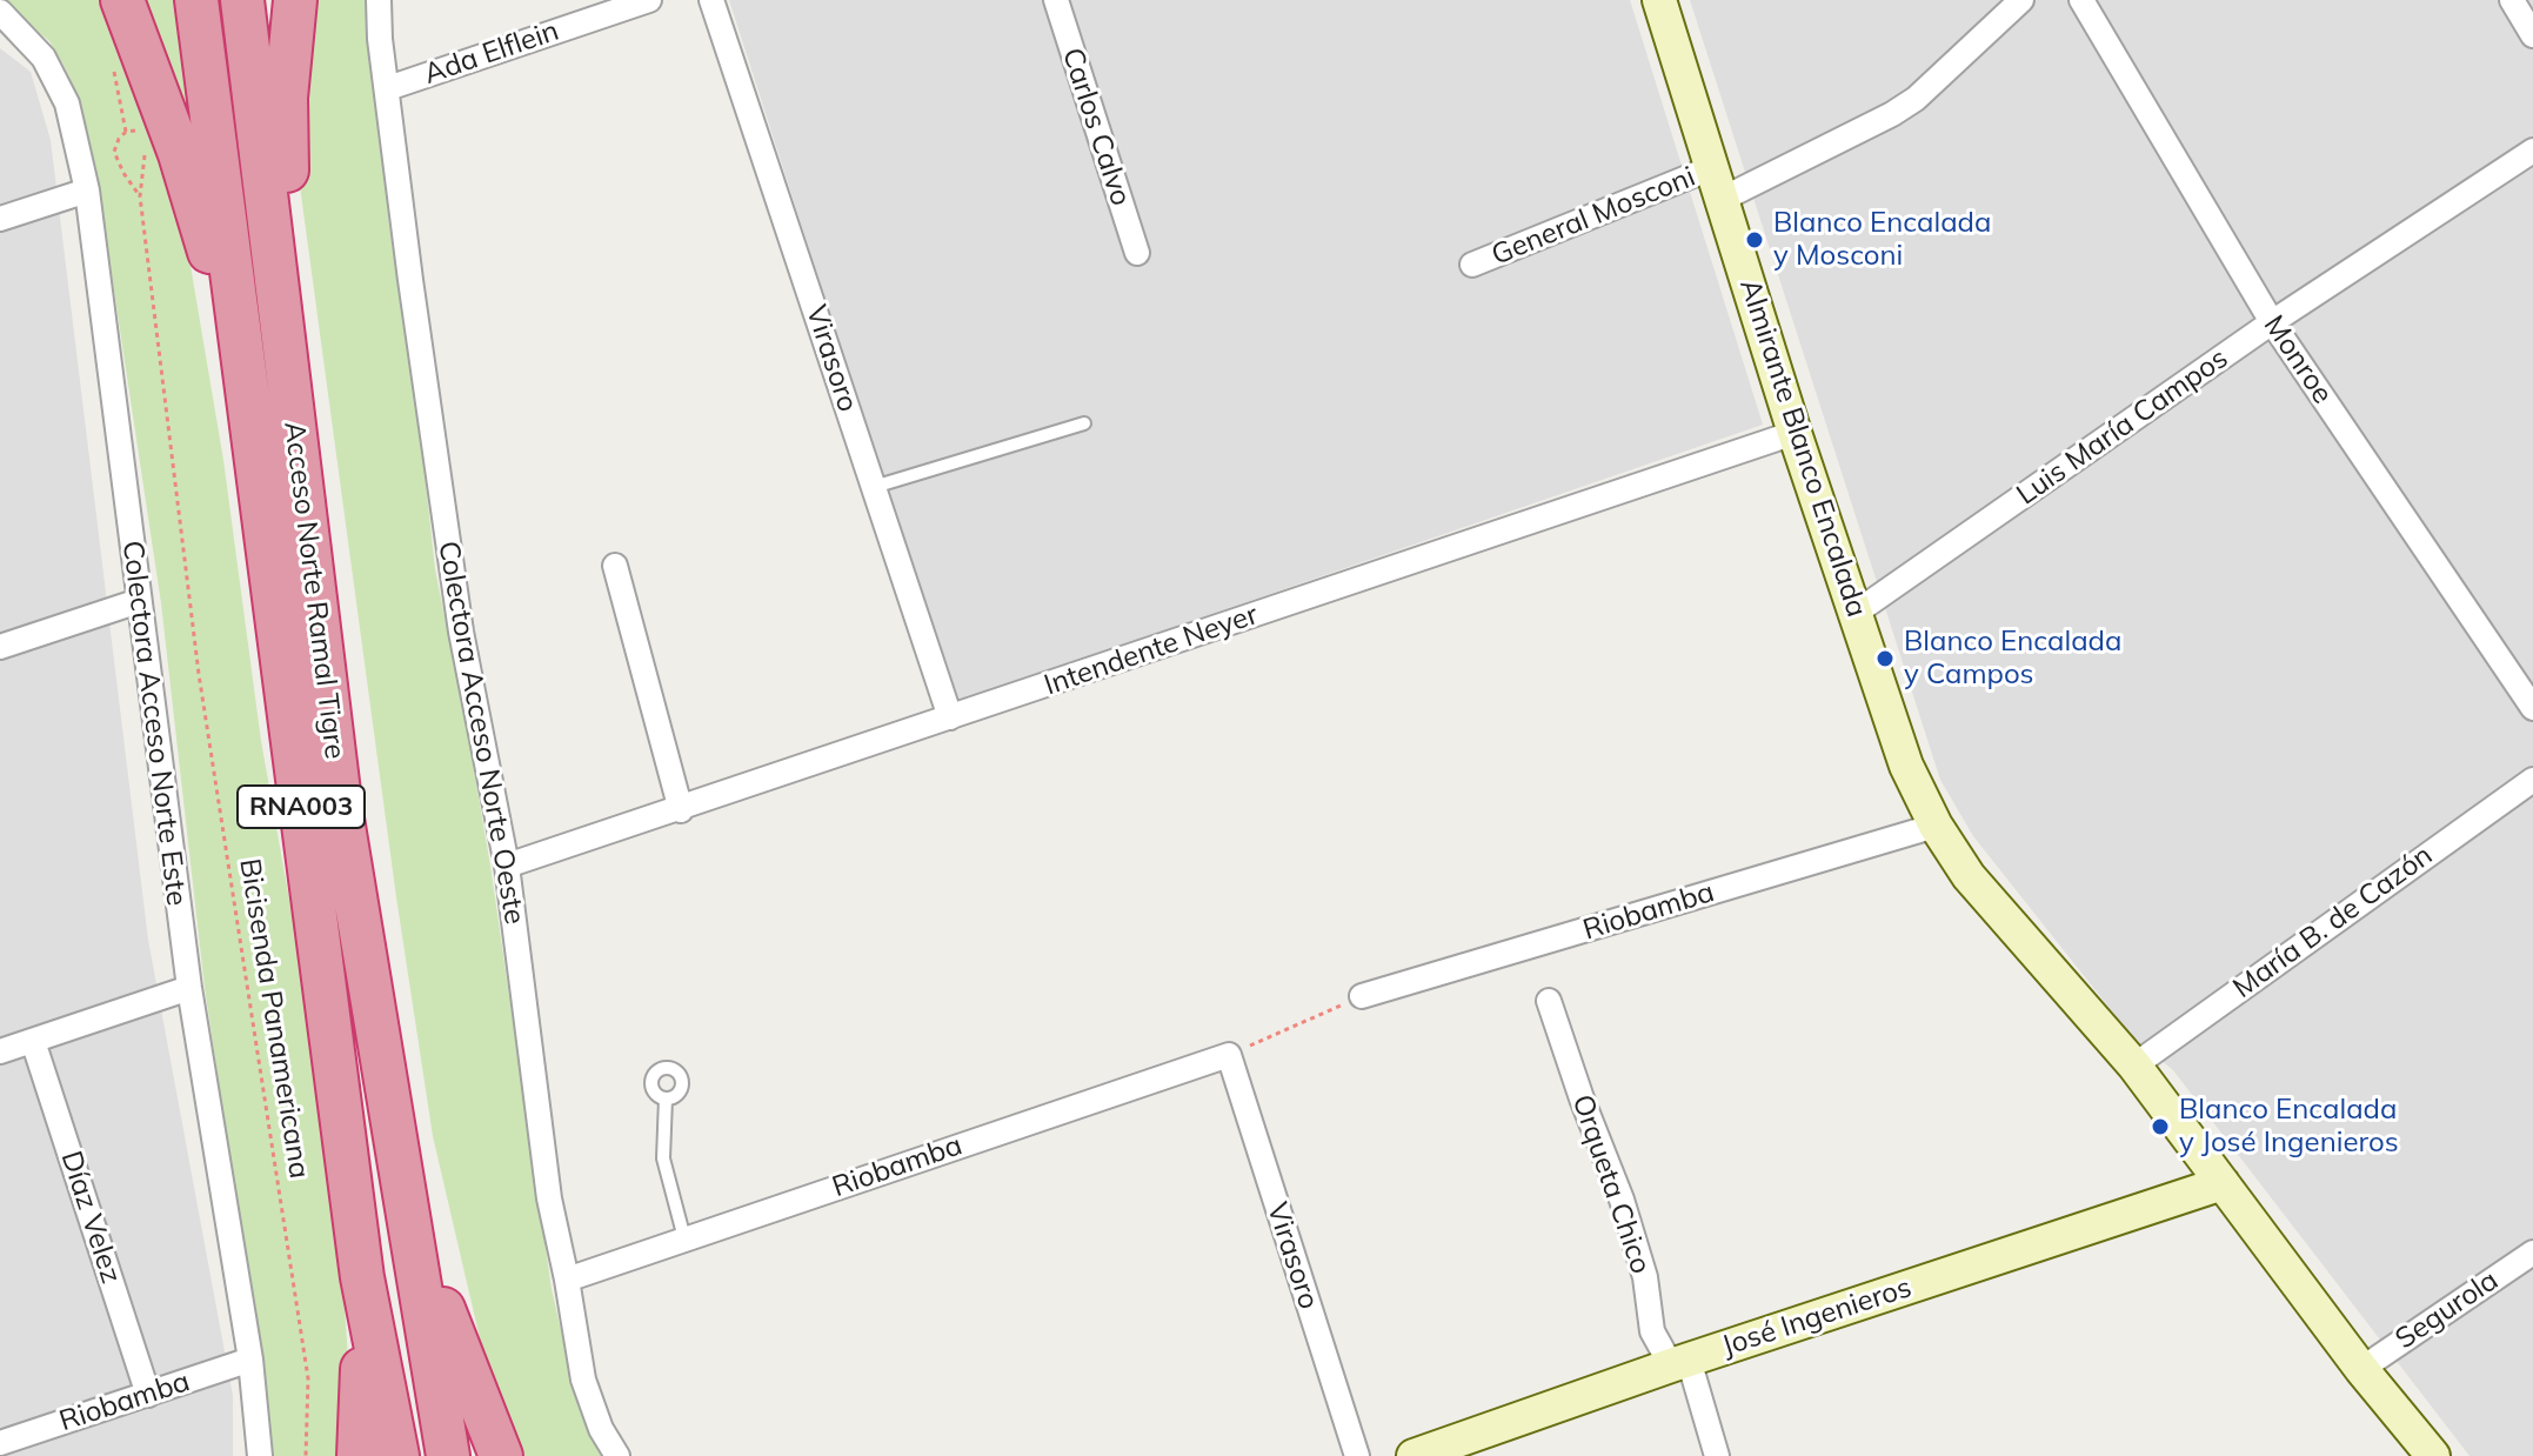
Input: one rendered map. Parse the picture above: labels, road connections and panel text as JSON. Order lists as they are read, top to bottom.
{
  "streets": {
    "highway": ["Acceso Norte Ramal Tigre", "RNA003"],
    "street": [
      "Ada Elflein",
      "Carlos Calvo",
      "General Mosconi",
      "Virasoro",
      "Monroe",
      "Luis María Campos",
      "Almirante Blanco Encalada",
      "Intendente Neyer",
      "Colectora Acceso Norte Este",
      "Colectora Acceso Norte Oeste",
      "Riobamba",
      "María B. de Cazón",
      "Orqueta Chico",
      "Díaz Velez",
      "Segurola",
      "José Ingenieros"
    ],
    "path": ["Bicisenda Panamericana"]
  },
  "crossings": [
    ["Ada Elflein", "Colectora Acceso Norte Oeste"],
    ["General Mosconi", "Almirante Blanco Encalada"],
    ["Virasoro", "Intendente Neyer"],
    ["Virasoro", "Riobamba"],
    ["Monroe", "Luis María Campos"],
    ["Luis María Campos", "Almirante Blanco Encalada"],
    ["Almirante Blanco Encalada", "Intendente Neyer"],
    ["Almirante Blanco Encalada", "Riobamba"],
    ["Almirante Blanco Encalada", "María B. de Cazón"],
    ["Almirante Blanco Encalada", "Segurola"],
    ["Almirante Blanco Encalada", "José Ingenieros"],
    ["Intendente Neyer", "Colectora Acceso Norte Oeste"],
    ["Colectora Acceso Norte Este", "Riobamba"],
    ["Colectora Acceso Norte Oeste", "Riobamba"],
    ["Riobamba", "Díaz Velez"],
    ["Orqueta Chico", "José Ingenieros"]
  ],
  "places": ["Blanco Encalada y Mosconi", "Blanco Encalada y Campos", "Blanco Encalada y José Ingenieros"]
}
